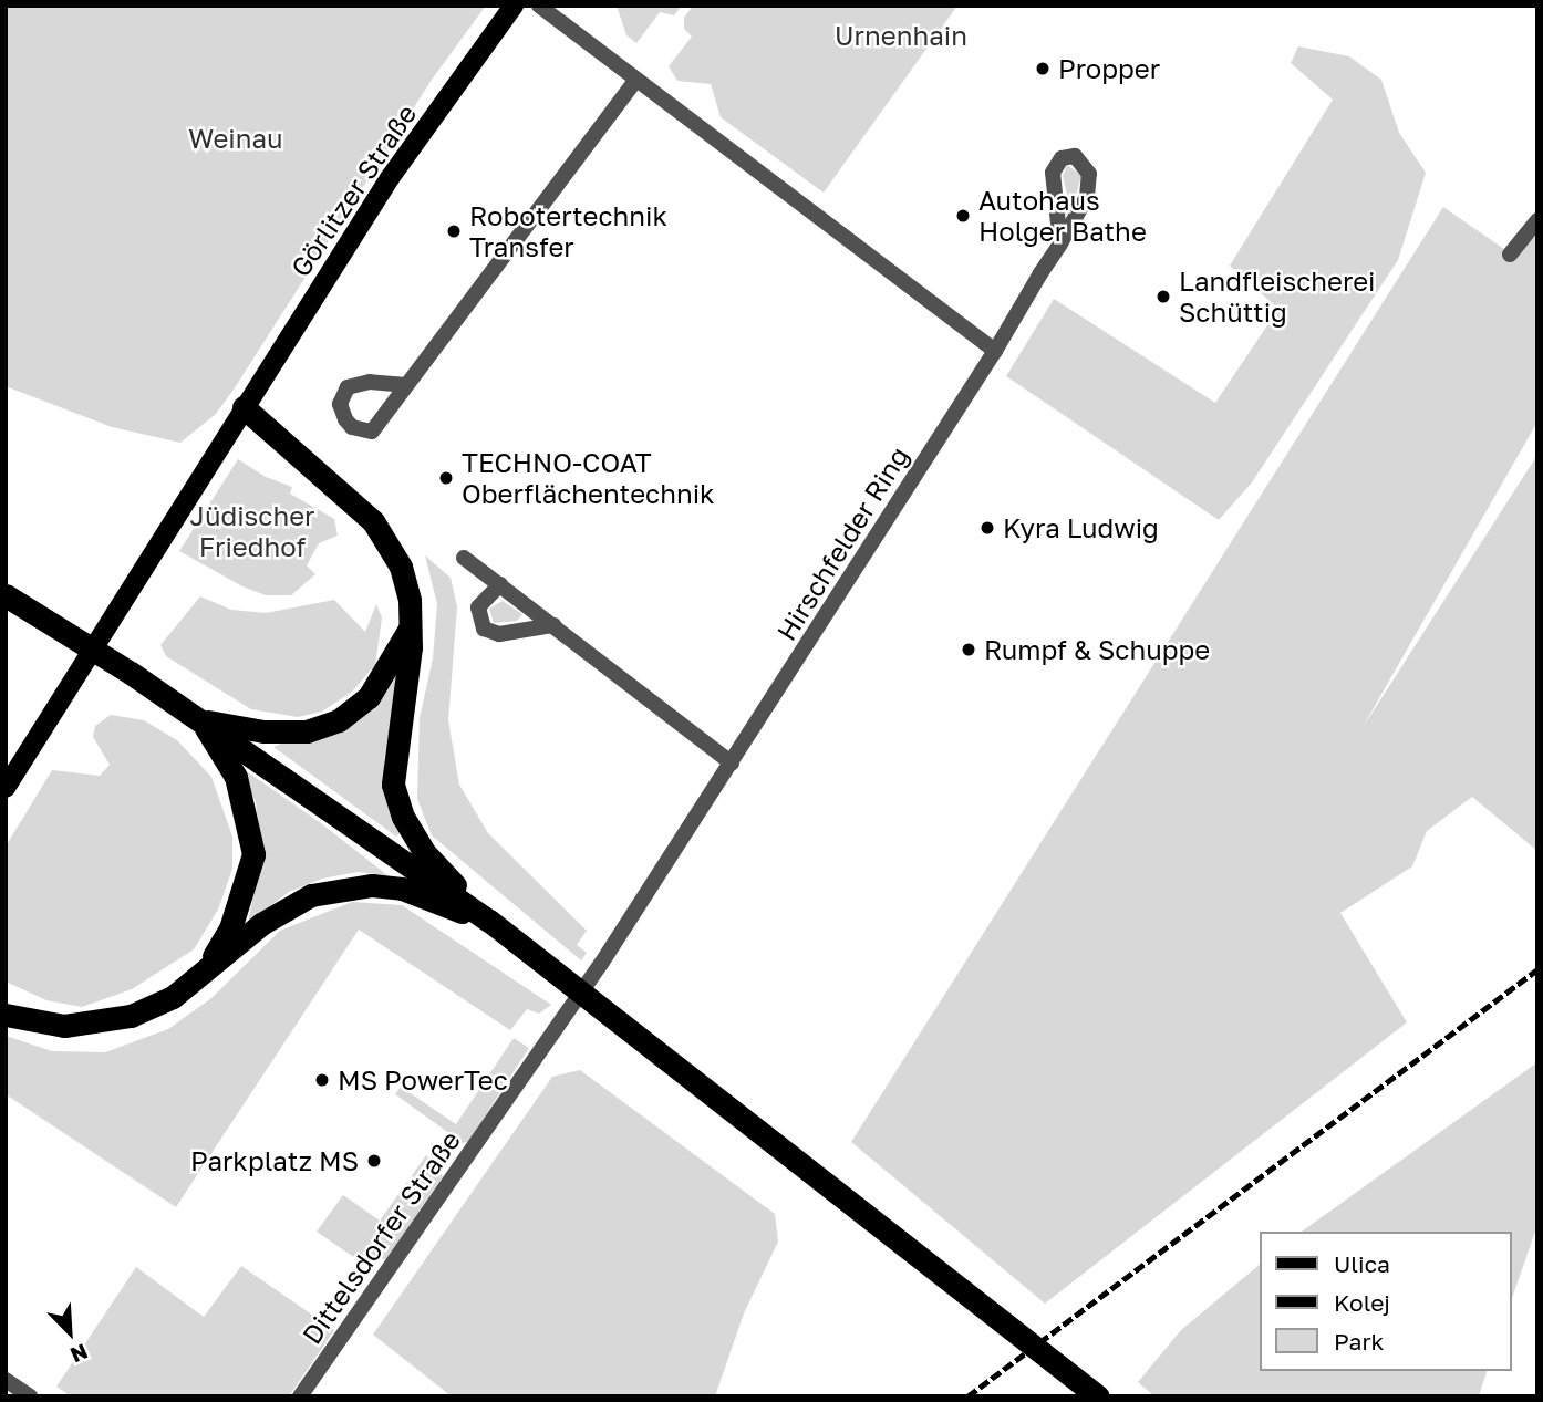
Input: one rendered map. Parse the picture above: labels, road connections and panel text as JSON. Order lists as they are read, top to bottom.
{
  "streets": {
    "main road": ["Görlitzer Straße"],
    "street": ["Hirschfelder Ring", "Dittelsdorfer Straße"]
  },
  "crossings": [
    ["Hirschfelder Ring", "Dittelsdorfer Straße"]
  ],
  "parks": ["Urnenhain", "Weinau", "Jüdischer Friedhof"],
  "places": [
    "Propper",
    "Autohaus Holger Bathe",
    "Robotertechnik Transfer",
    "Landfleischerei Schüttig",
    "TECHNO-COAT Oberflächentechnik",
    "Kyra Ludwig",
    "Rumpf & Schuppe",
    "MS PowerTec",
    "Parkplatz MS"
  ],
  "legend": ["Ulica", "Kolej", "Park"],
  "north": "bottom right"
}
